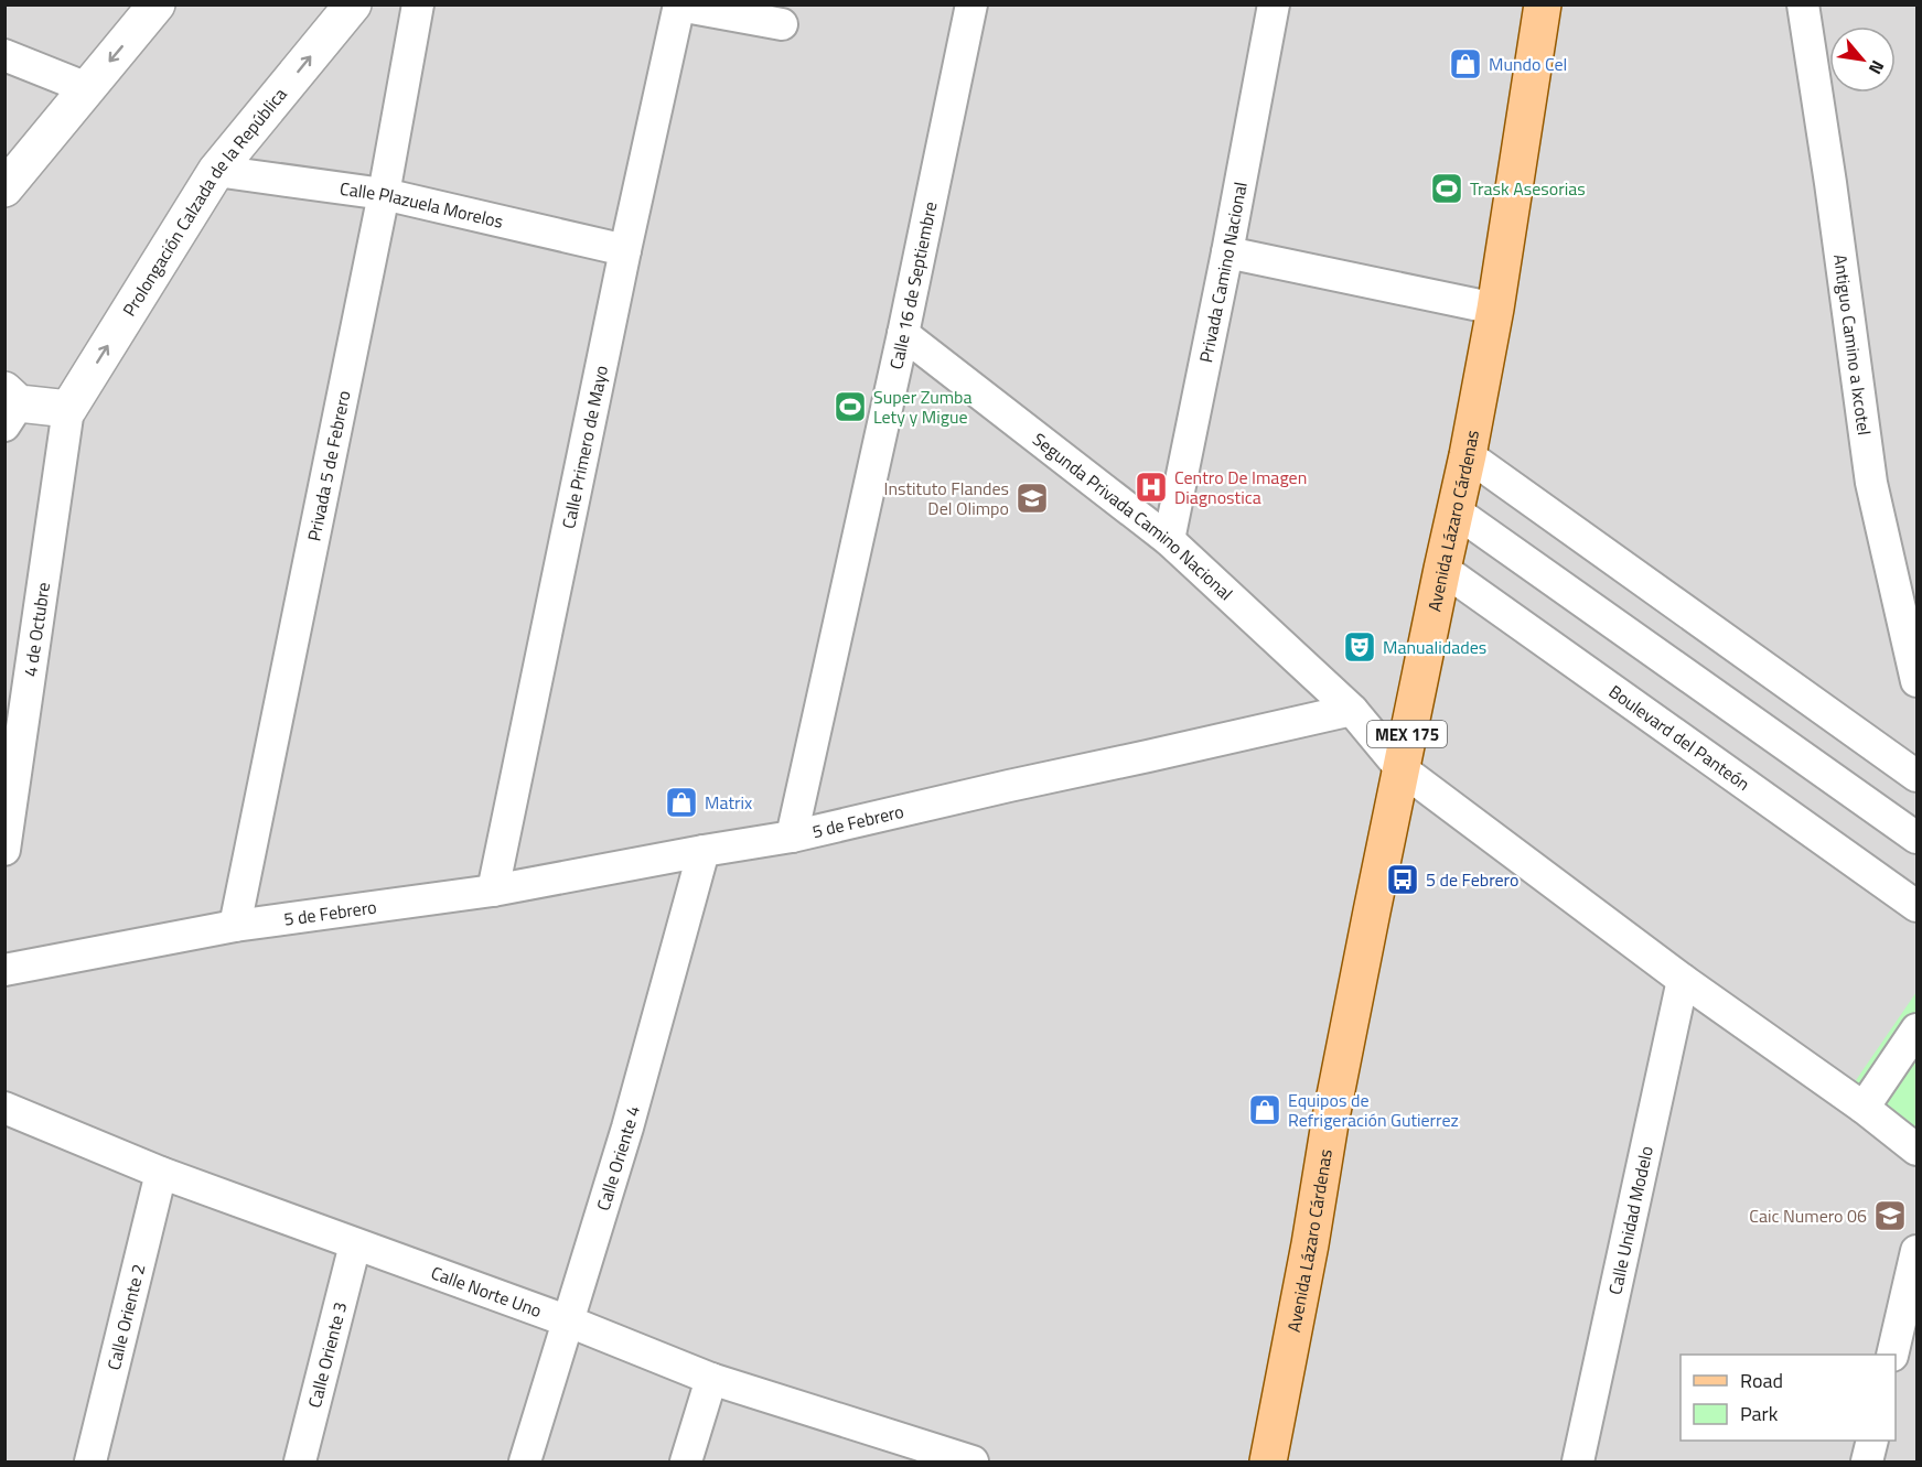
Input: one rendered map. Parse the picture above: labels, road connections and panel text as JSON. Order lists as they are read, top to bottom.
{
  "streets": {
    "main road": ["Avenida Lázaro Cárdenas", "MEX 175"],
    "street": [
      "Prolongación Calzada de la República",
      "Calle Plazuela Morelos",
      "Privada Camino Nacional",
      "Calle 16 de Septiembre",
      "Antiguo Camino a Ixcotel",
      "Calle Primero de Mayo",
      "Privada 5 de Febrero",
      "Segunda Privada Camino Nacional",
      "4 de Octubre",
      "Boulevard del Panteón",
      "5 de Febrero",
      "Calle Oriente 4",
      "Calle Unidad Modelo",
      "Calle Norte Uno",
      "Calle Oriente 2",
      "Calle Oriente 3"
    ]
  },
  "crossings": [
    ["Prolongación Calzada de la República", "Calle Plazuela Morelos"],
    ["Prolongación Calzada de la República", "4 de Octubre"],
    ["Calle Plazuela Morelos", "Calle Primero de Mayo"],
    ["Calle Plazuela Morelos", "Privada 5 de Febrero"],
    ["Privada Camino Nacional", "Segunda Privada Camino Nacional"],
    ["Calle 16 de Septiembre", "Segunda Privada Camino Nacional"],
    ["Calle 16 de Septiembre", "5 de Febrero"],
    ["Calle Primero de Mayo", "5 de Febrero"],
    ["Privada 5 de Febrero", "5 de Febrero"],
    ["Segunda Privada Camino Nacional", "5 de Febrero"],
    ["Avenida Lázaro Cárdenas", "Boulevard del Panteón"],
    ["5 de Febrero", "Calle Oriente 4"],
    ["Calle Oriente 4", "Calle Norte Uno"],
    ["Calle Norte Uno", "Calle Oriente 2"],
    ["Calle Norte Uno", "Calle Oriente 3"]
  ],
  "places": {
    "shop": ["Mundo Cel", "Matrix", "Equipos de Refrigeración Gutierrez"],
    "sports": ["Trask Asesorias", "Super Zumba Lety y Migue"],
    "hospital": ["Centro De Imagen Diagnostica"],
    "school or university": ["Instituto Flandes Del Olimpo", "Caic Numero 06"],
    "theatre": ["Manualidades"],
    "bus stop": ["5 de Febrero"]
  },
  "legend": ["Road", "Park"],
  "north": "bottom right"
}
